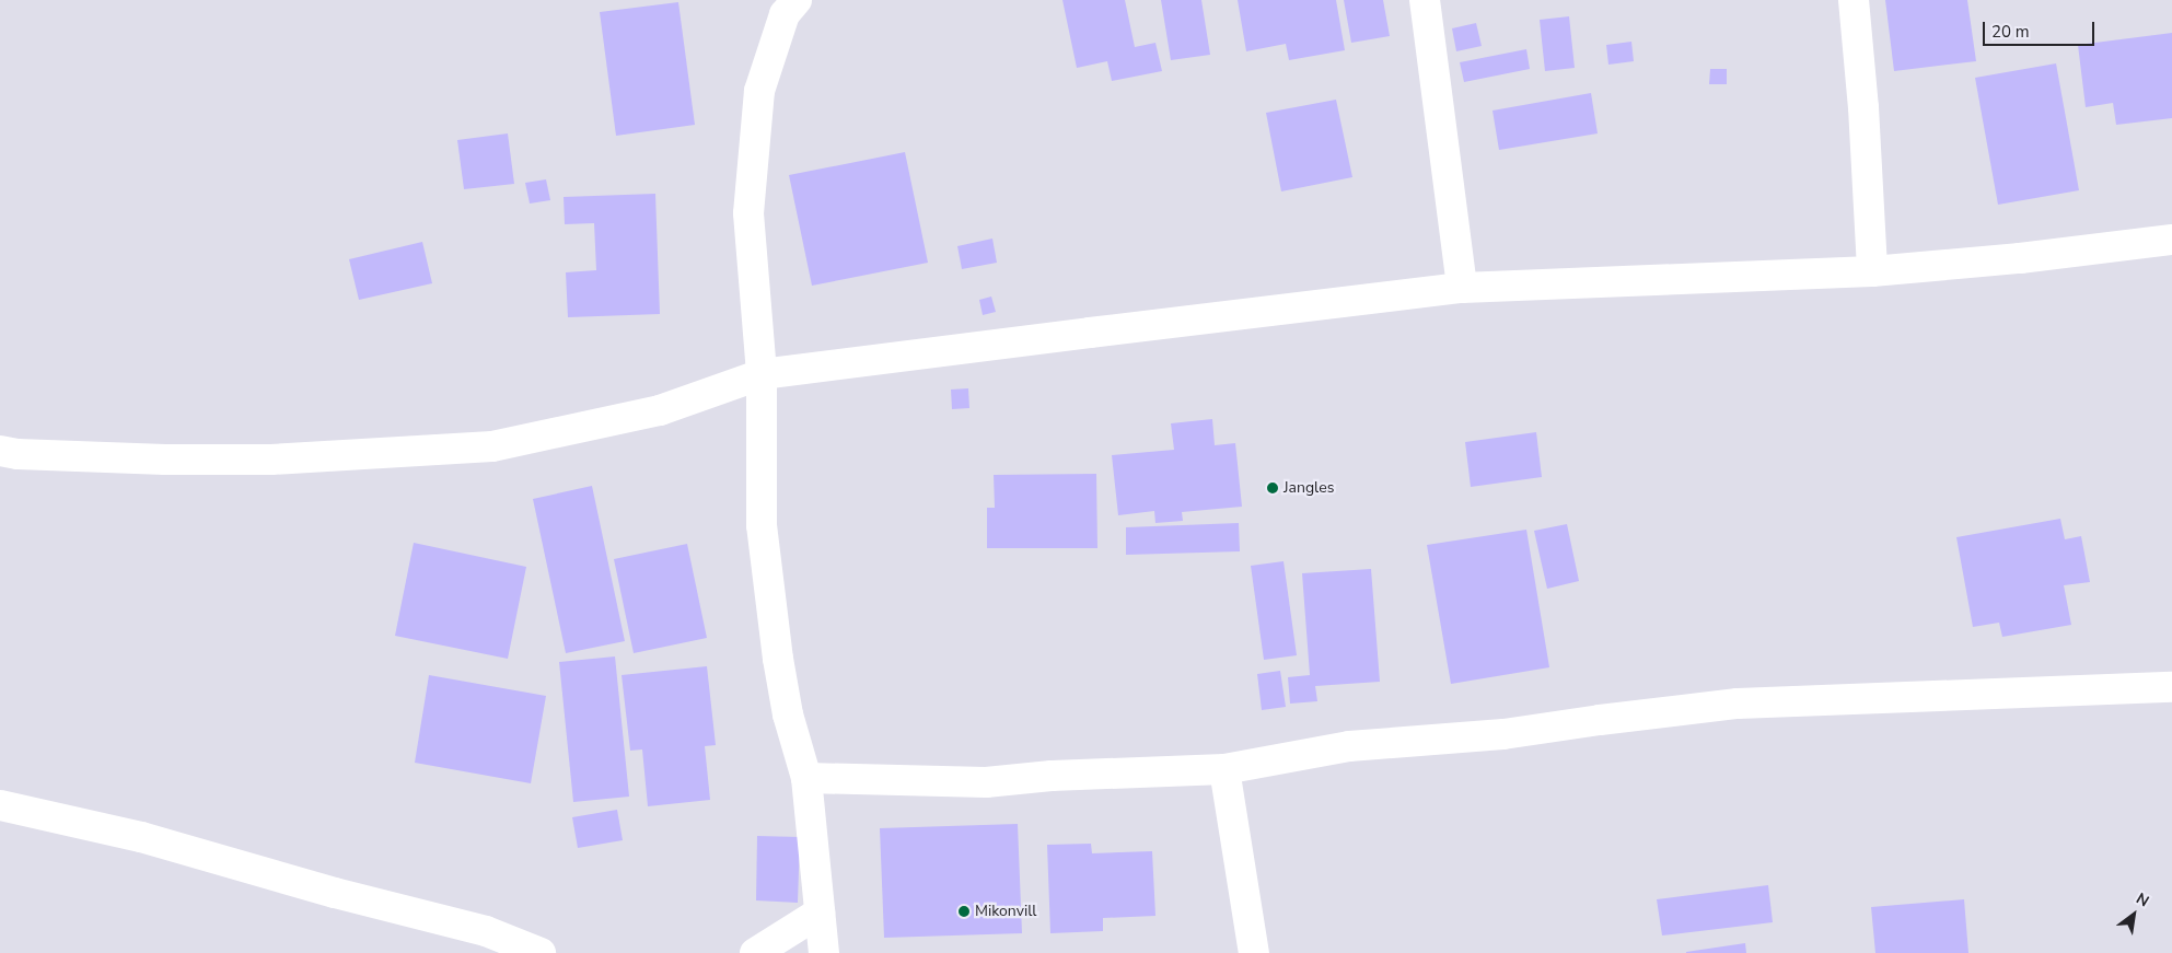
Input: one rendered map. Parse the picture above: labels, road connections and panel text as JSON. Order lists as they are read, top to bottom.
{
  "places": ["Jangles", "Mikonvill"],
  "scale_bar": "20 m",
  "north": "top right"
}
